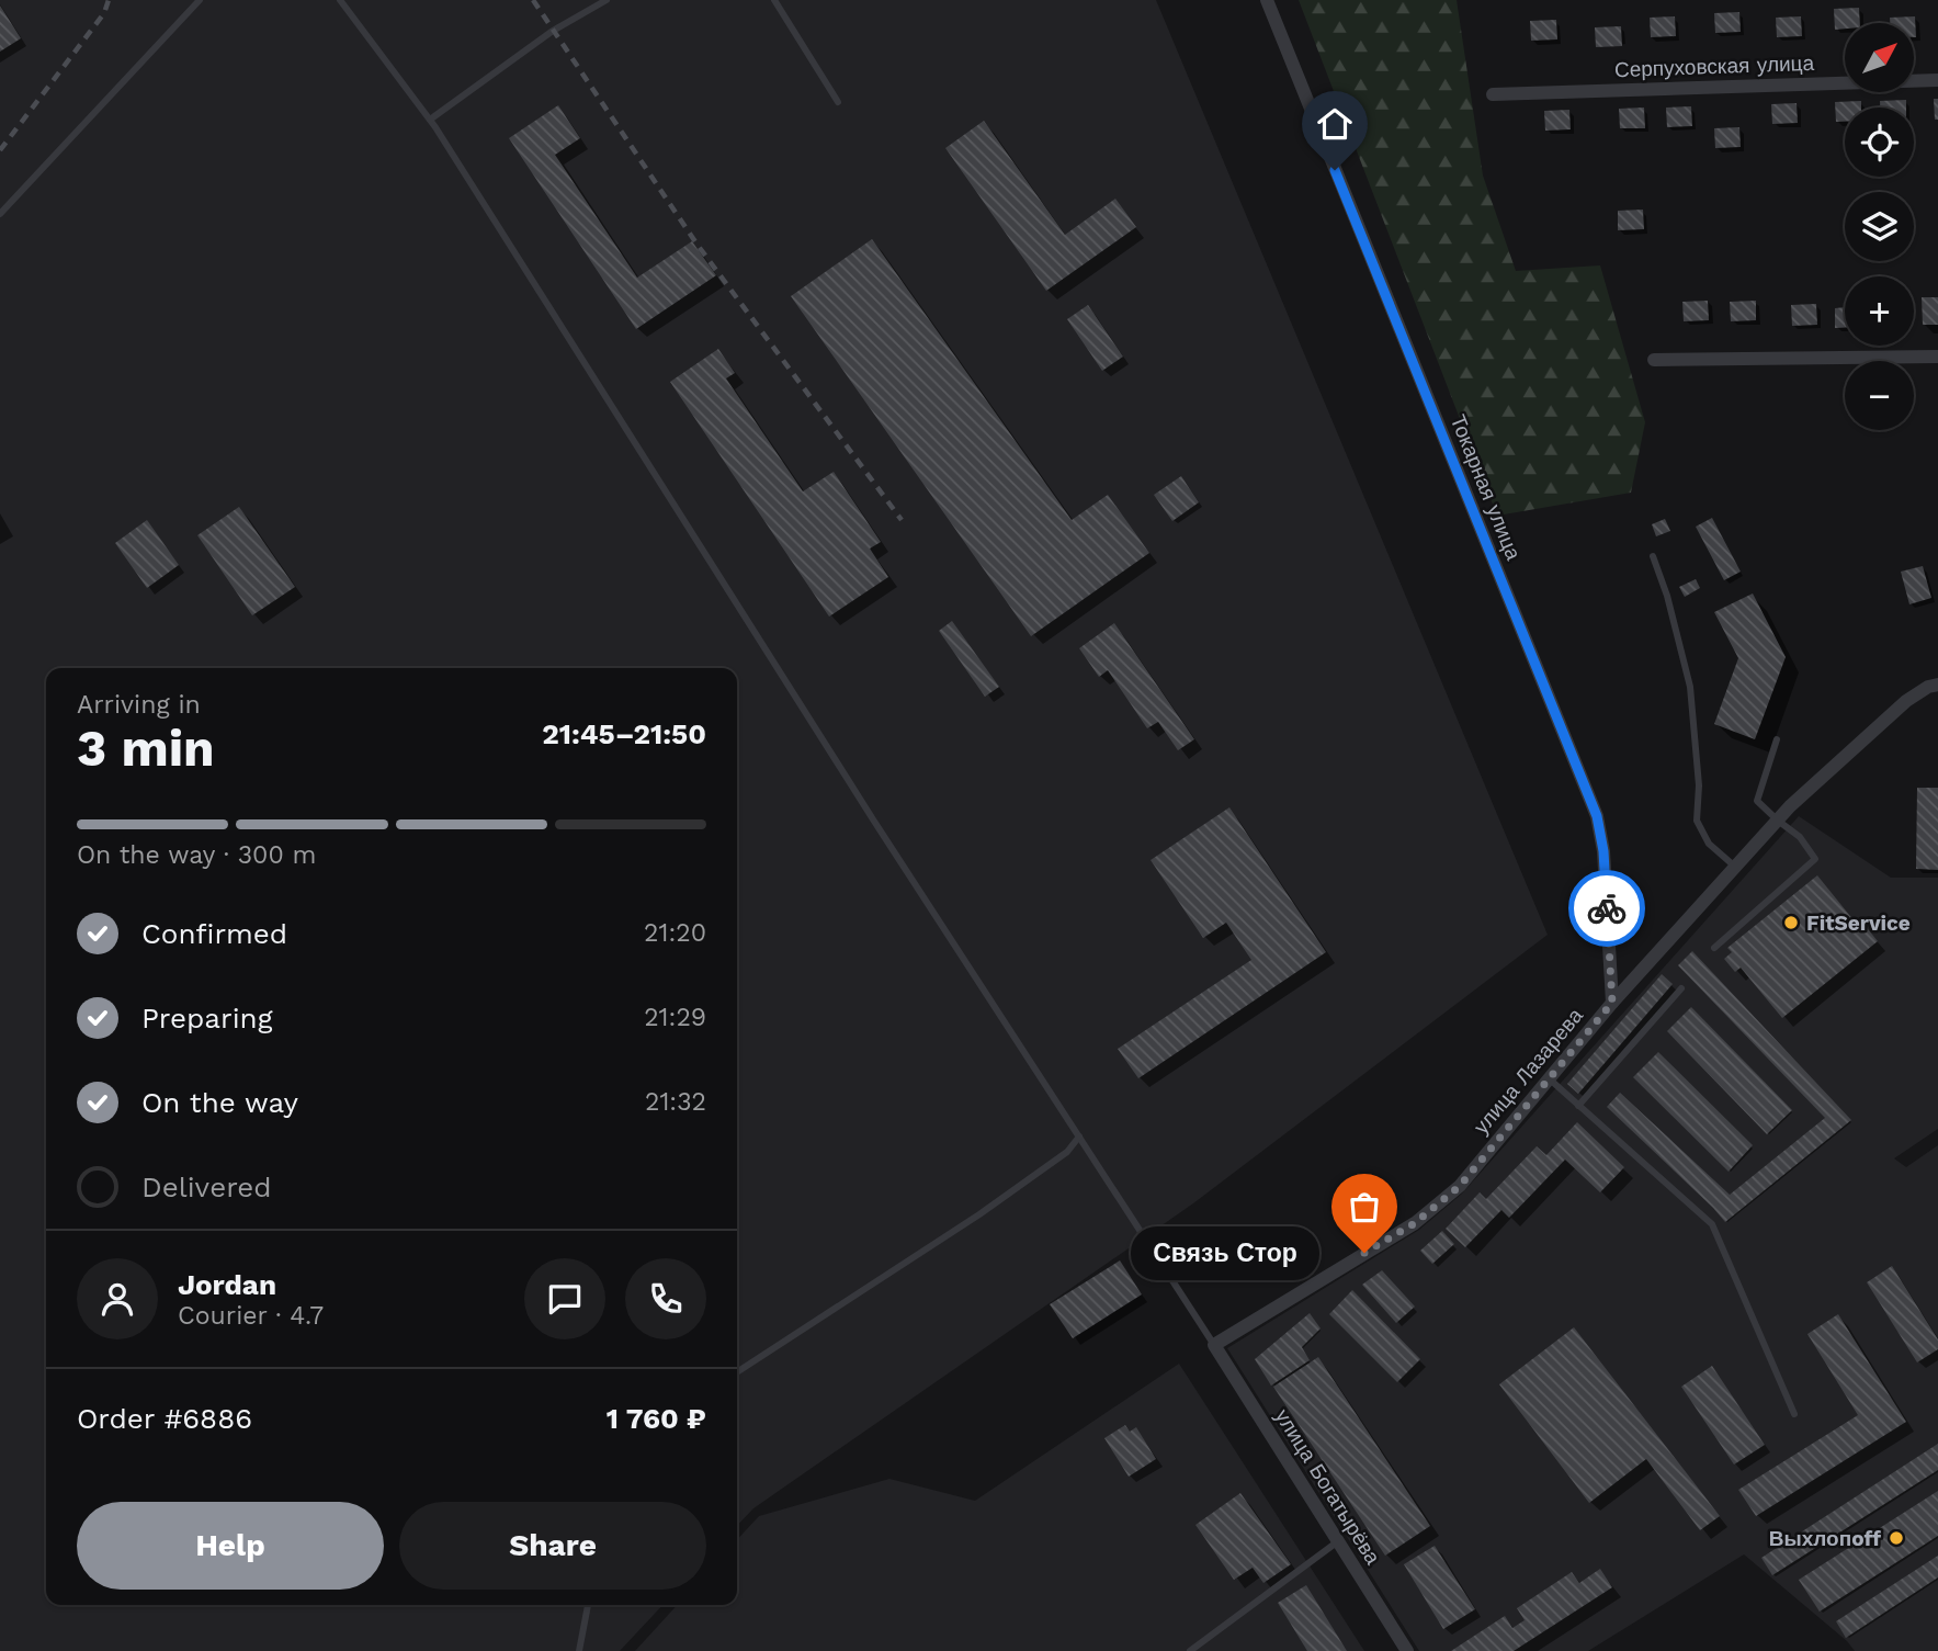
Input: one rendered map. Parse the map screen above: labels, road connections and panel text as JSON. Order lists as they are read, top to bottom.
{
  "streets": {
    "street": [
      "Серпуховская улица",
      "Токарная улица",
      "улица Лазарева",
      "улица Богатырёва"
    ]
  },
  "crossings": [
    ["Токарная улица", "улица Лазарева"],
    ["улица Лазарева", "улица Богатырёва"]
  ],
  "places": ["FitService", "Связь Стор", "Выхлопoff"],
  "north": "top right",
  "page": {
    "map_buttons": ["+", "−"],
    "heading": ["3 min", "Arriving in", "21:45–21:50"],
    "panel": [
      "Jordan",
      "Courier · 4.7",
      "Order #6886",
      "1 760 ₽"
    ],
    "bar": "On the way · 300 m",
    "list": [
      ["Confirmed", "21:20"],
      ["Preparing", "21:29"],
      ["On the way", "21:32"],
      "Delivered"
    ],
    "bubble": "Связь Стор",
    "buttons": ["Help", "Share"]
  }
}
